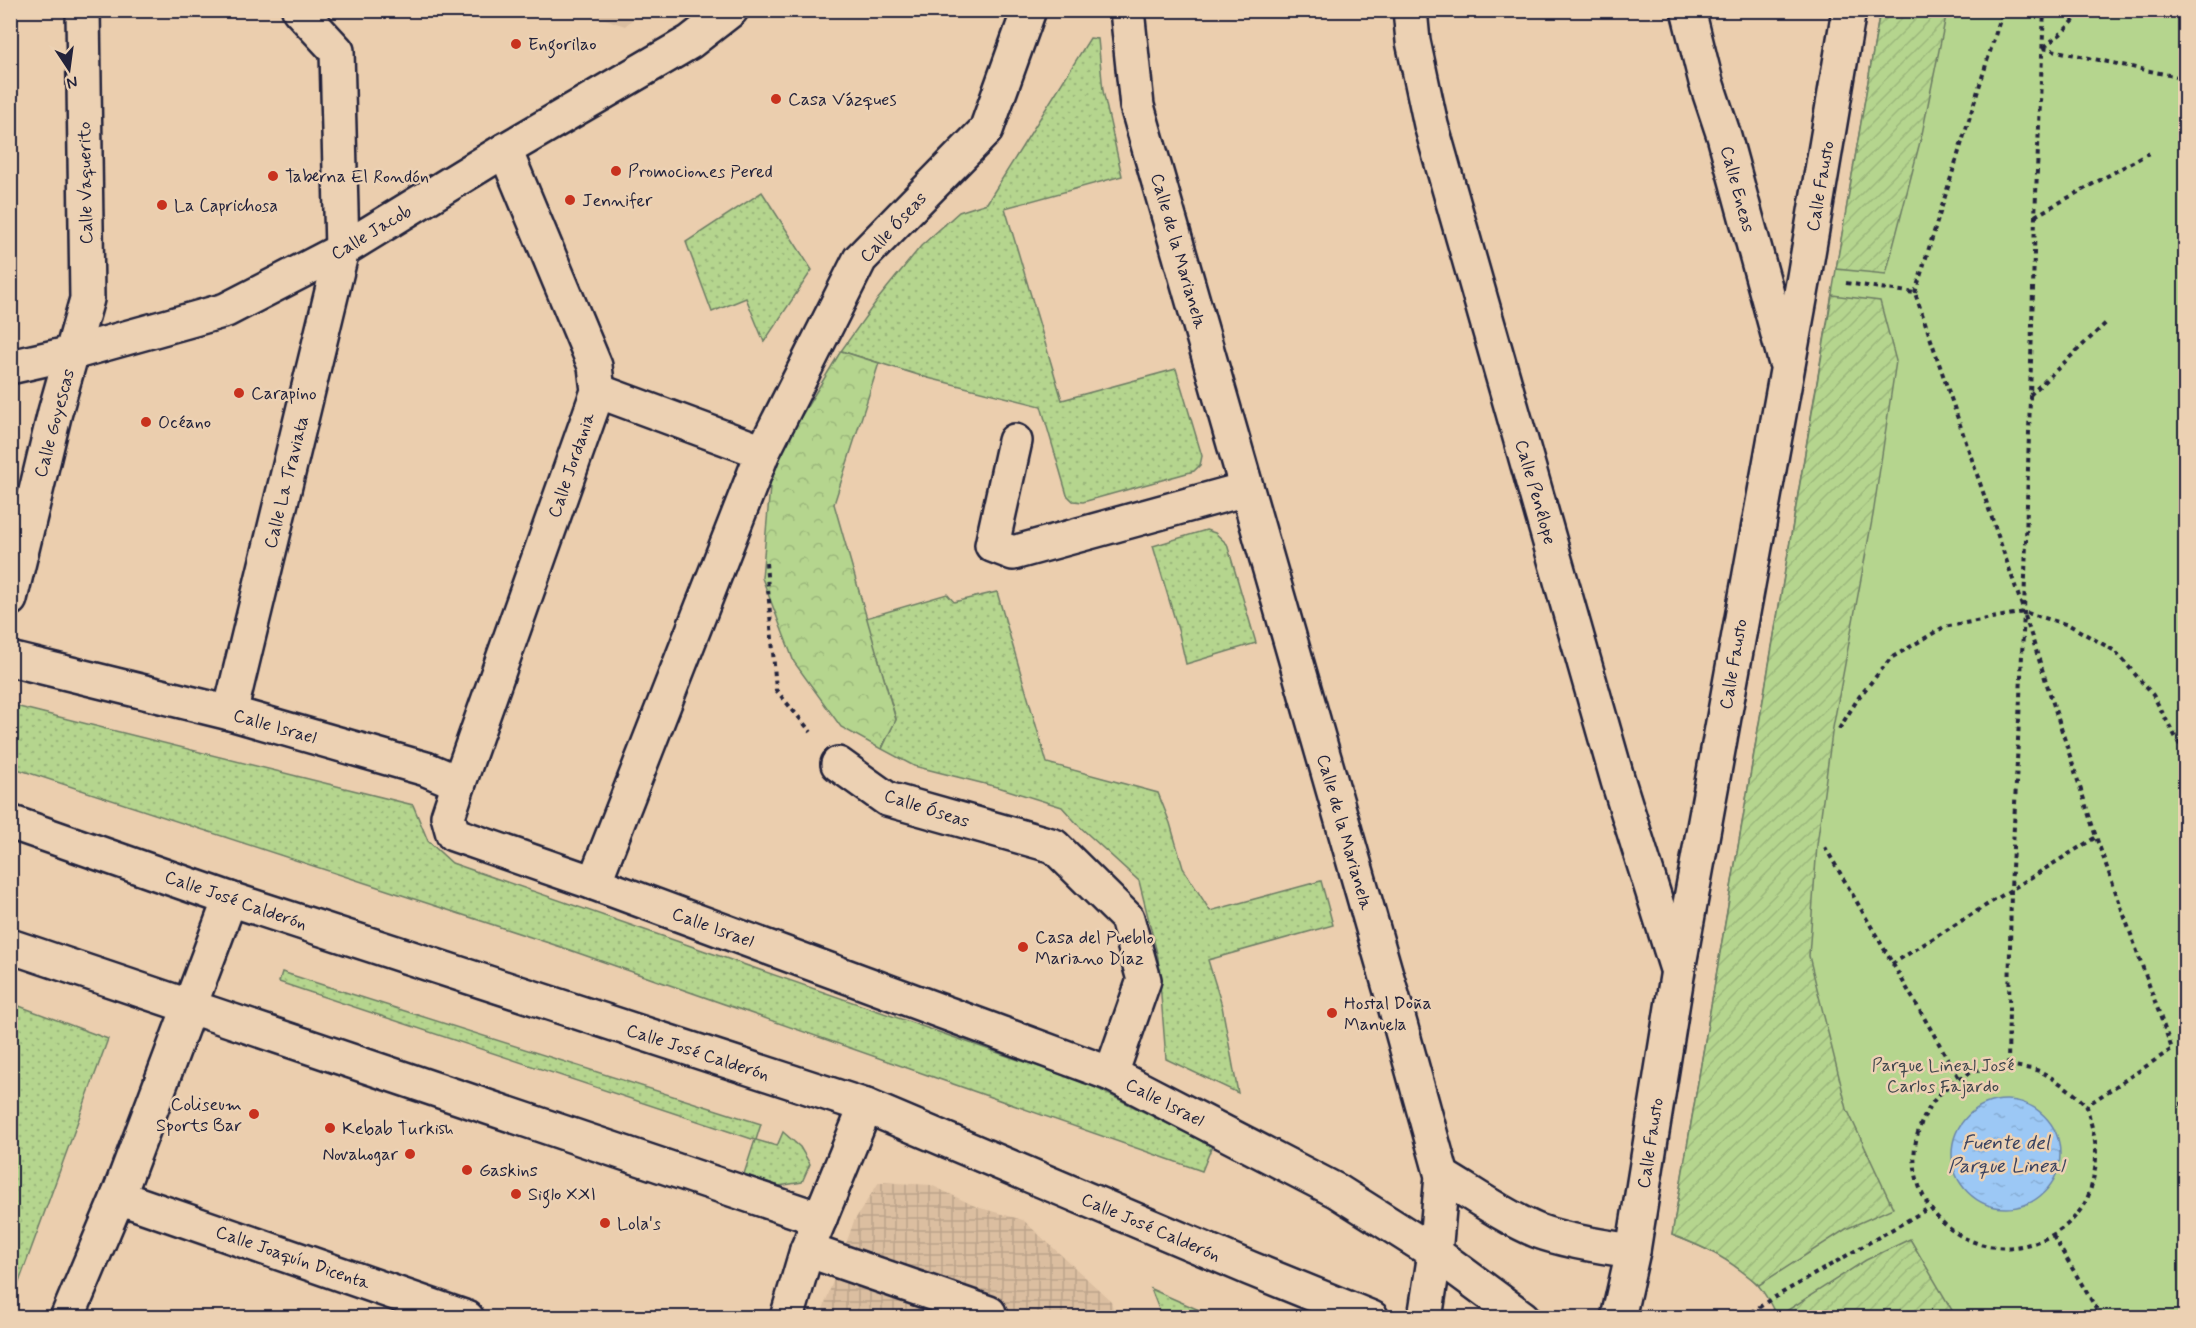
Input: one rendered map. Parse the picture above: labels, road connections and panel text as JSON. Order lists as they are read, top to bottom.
{
  "streets": {
    "street": [
      "Calle Vaquerito",
      "Calle Fausto",
      "Calle Eneas",
      "Calle Óseas",
      "Calle Jacob",
      "Calle de la Marianela",
      "Calle Goyescas",
      "Calle Jordania",
      "Calle La Traviata",
      "Calle Penélope",
      "Calle Israel",
      "Calle José Calderón",
      "Calle Joaquín Dicenta"
    ]
  },
  "crossings": [
    ["Calle Vaquerito", "Calle Jacob"],
    ["Calle Vaquerito", "Calle Goyescas"],
    ["Calle Fausto", "Calle Eneas"],
    ["Calle Fausto", "Calle Penélope"],
    ["Calle Óseas", "Calle Israel"],
    ["Calle Jacob", "Calle Goyescas"],
    ["Calle Jacob", "Calle Jordania"],
    ["Calle Jacob", "Calle La Traviata"],
    ["Calle Jordania", "Calle Israel"],
    ["Calle La Traviata", "Calle Israel"]
  ],
  "water": ["Fuente del Parque Lineal"],
  "parks": ["Parque Lineal José Carlos Fajardo"],
  "places": [
    "Engorilao",
    "Casa Vázques",
    "Promociones Pered",
    "Taberna El Rondón",
    "Jennifer",
    "La Caprichosa",
    "Carapino",
    "Océano",
    "Casa del Pueblo Mariano Díaz",
    "Hostal Doña Manuela",
    "Coliseum Sports Bar",
    "Kebab Turkish",
    "Novahogar",
    "Gaskins",
    "Siglo XXI",
    "Lola's"
  ],
  "north": "bottom"
}
